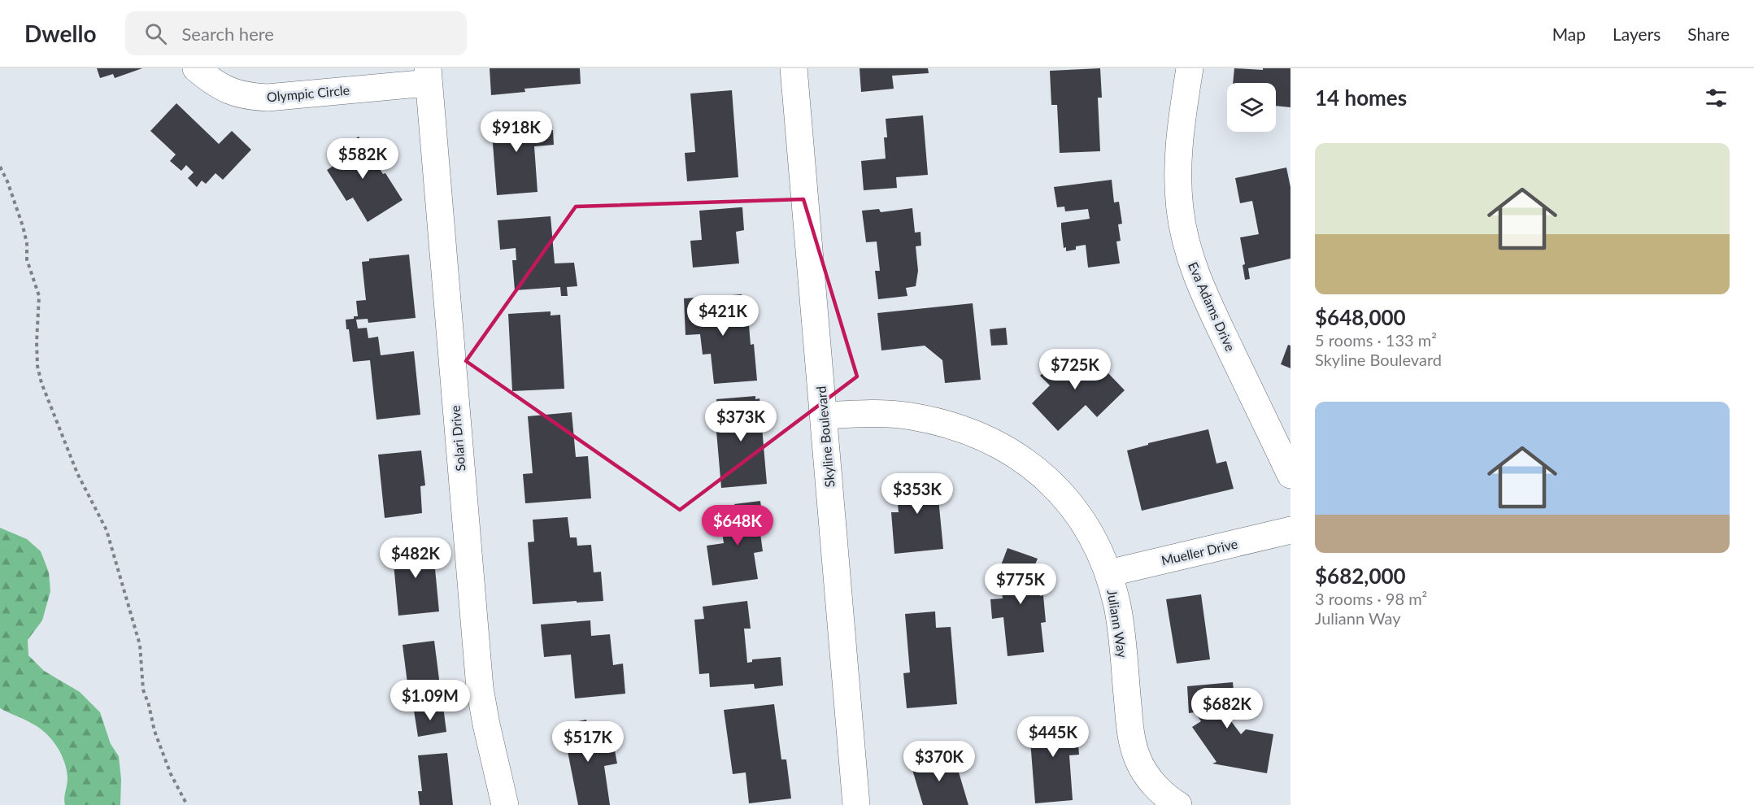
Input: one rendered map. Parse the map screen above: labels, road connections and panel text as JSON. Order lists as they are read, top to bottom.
{
  "streets": {
    "street": [
      "Olympic Circle",
      "Eva Adams Drive",
      "Skyline Boulevard",
      "Solari Drive",
      "Mueller Drive",
      "Juliann Way"
    ]
  },
  "crossings": [
    ["Olympic Circle", "Solari Drive"],
    ["Skyline Boulevard", "Juliann Way"],
    ["Mueller Drive", "Juliann Way"]
  ],
  "page": {
    "header": "Dwello",
    "search": "Search here",
    "nav": ["Map", "Layers", "Share"],
    "heading": "14 homes",
    "price": [
      "$918K",
      "$582K",
      "$421K",
      "$725K",
      "$373K",
      "$353K",
      "$648K",
      "$482K",
      "$775K",
      "$1.09M",
      "$682K",
      "$445K",
      "$517K",
      "$370K"
    ],
    "list": [
      {
        "name": "$648,000",
        "note": "5 rooms · 133 m² · Skyline Boulevard"
      },
      {
        "name": "$682,000",
        "note": "3 rooms · 98 m² · Juliann Way"
      }
    ]
  }
}
